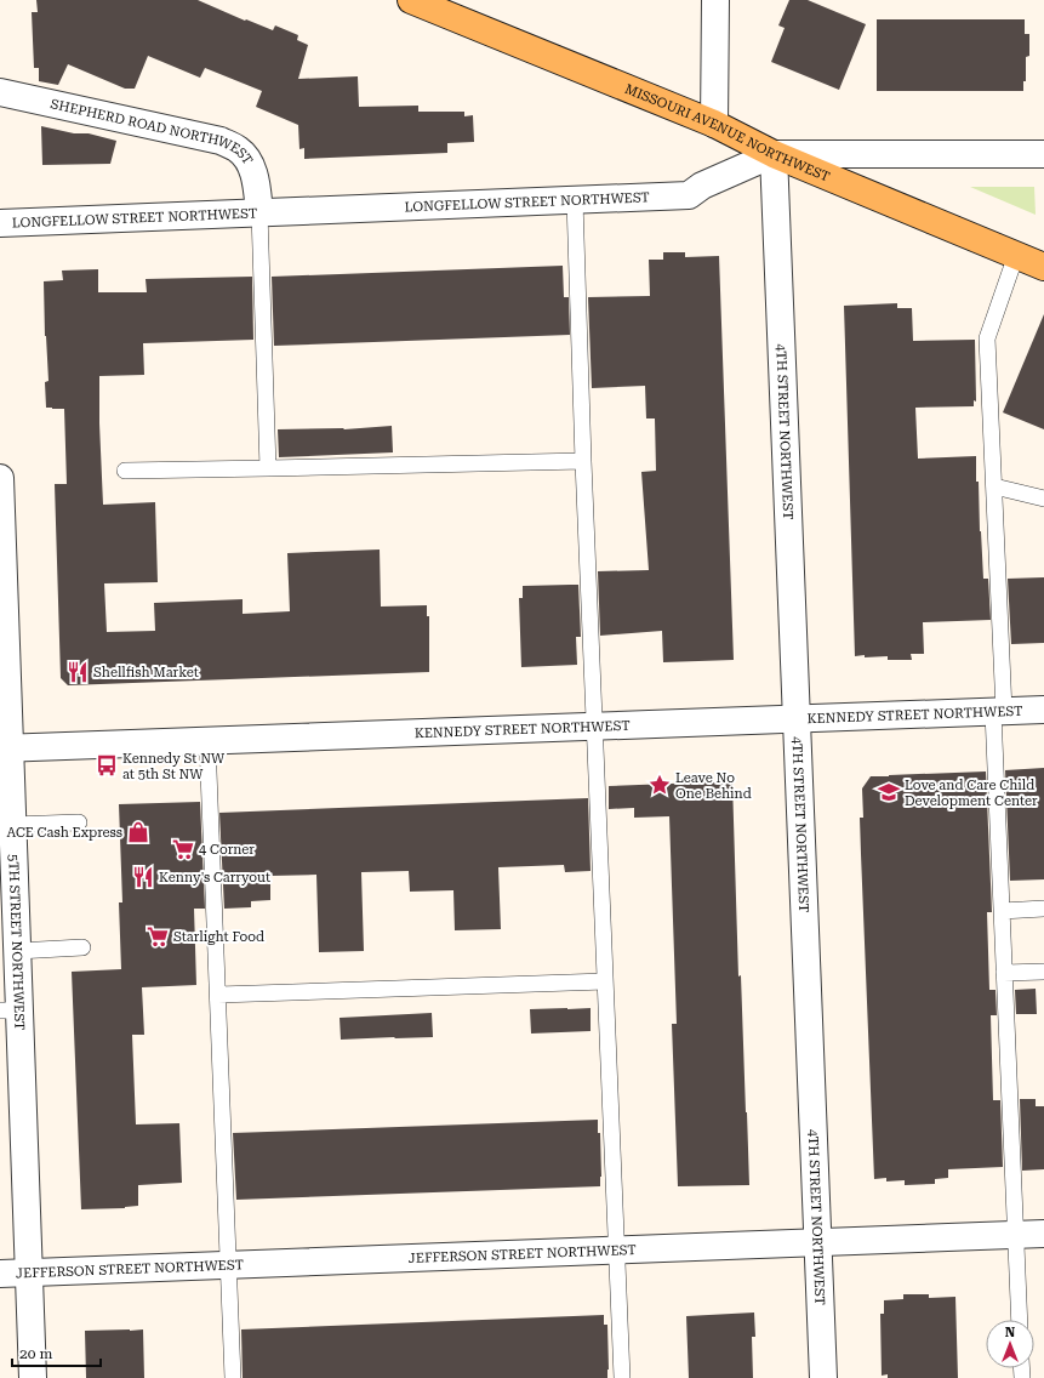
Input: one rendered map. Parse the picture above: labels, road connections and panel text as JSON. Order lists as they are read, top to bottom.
{
  "streets": {
    "main road": ["MISSOURI AVENUE NORTHWEST"],
    "street": [
      "SHEPHERD ROAD NORTHWEST",
      "LONGFELLOW STREET NORTHWEST",
      "4TH STREET NORTHWEST",
      "KENNEDY STREET NORTHWEST",
      "5TH STREET NORTHWEST",
      "JEFFERSON STREET NORTHWEST"
    ]
  },
  "crossings": [
    ["MISSOURI AVENUE NORTHWEST", "LONGFELLOW STREET NORTHWEST"],
    ["MISSOURI AVENUE NORTHWEST", "4TH STREET NORTHWEST"],
    ["SHEPHERD ROAD NORTHWEST", "LONGFELLOW STREET NORTHWEST"],
    ["LONGFELLOW STREET NORTHWEST", "4TH STREET NORTHWEST"],
    ["4TH STREET NORTHWEST", "KENNEDY STREET NORTHWEST"],
    ["4TH STREET NORTHWEST", "JEFFERSON STREET NORTHWEST"],
    ["KENNEDY STREET NORTHWEST", "5TH STREET NORTHWEST"],
    ["5TH STREET NORTHWEST", "JEFFERSON STREET NORTHWEST"]
  ],
  "places": {
    "restaurant": ["Shellfish Market", "Kenny's Carryout"],
    "bus stop": ["Kennedy St NW at 5th St NW"],
    "place": ["Leave No One Behind"],
    "school or university": ["Love and Care Child Development Center"],
    "shop": ["ACE Cash Express"],
    "supermarket": ["4 Corner", "Starlight Food"]
  },
  "scale_bar": "20 m",
  "north": "top"
}
